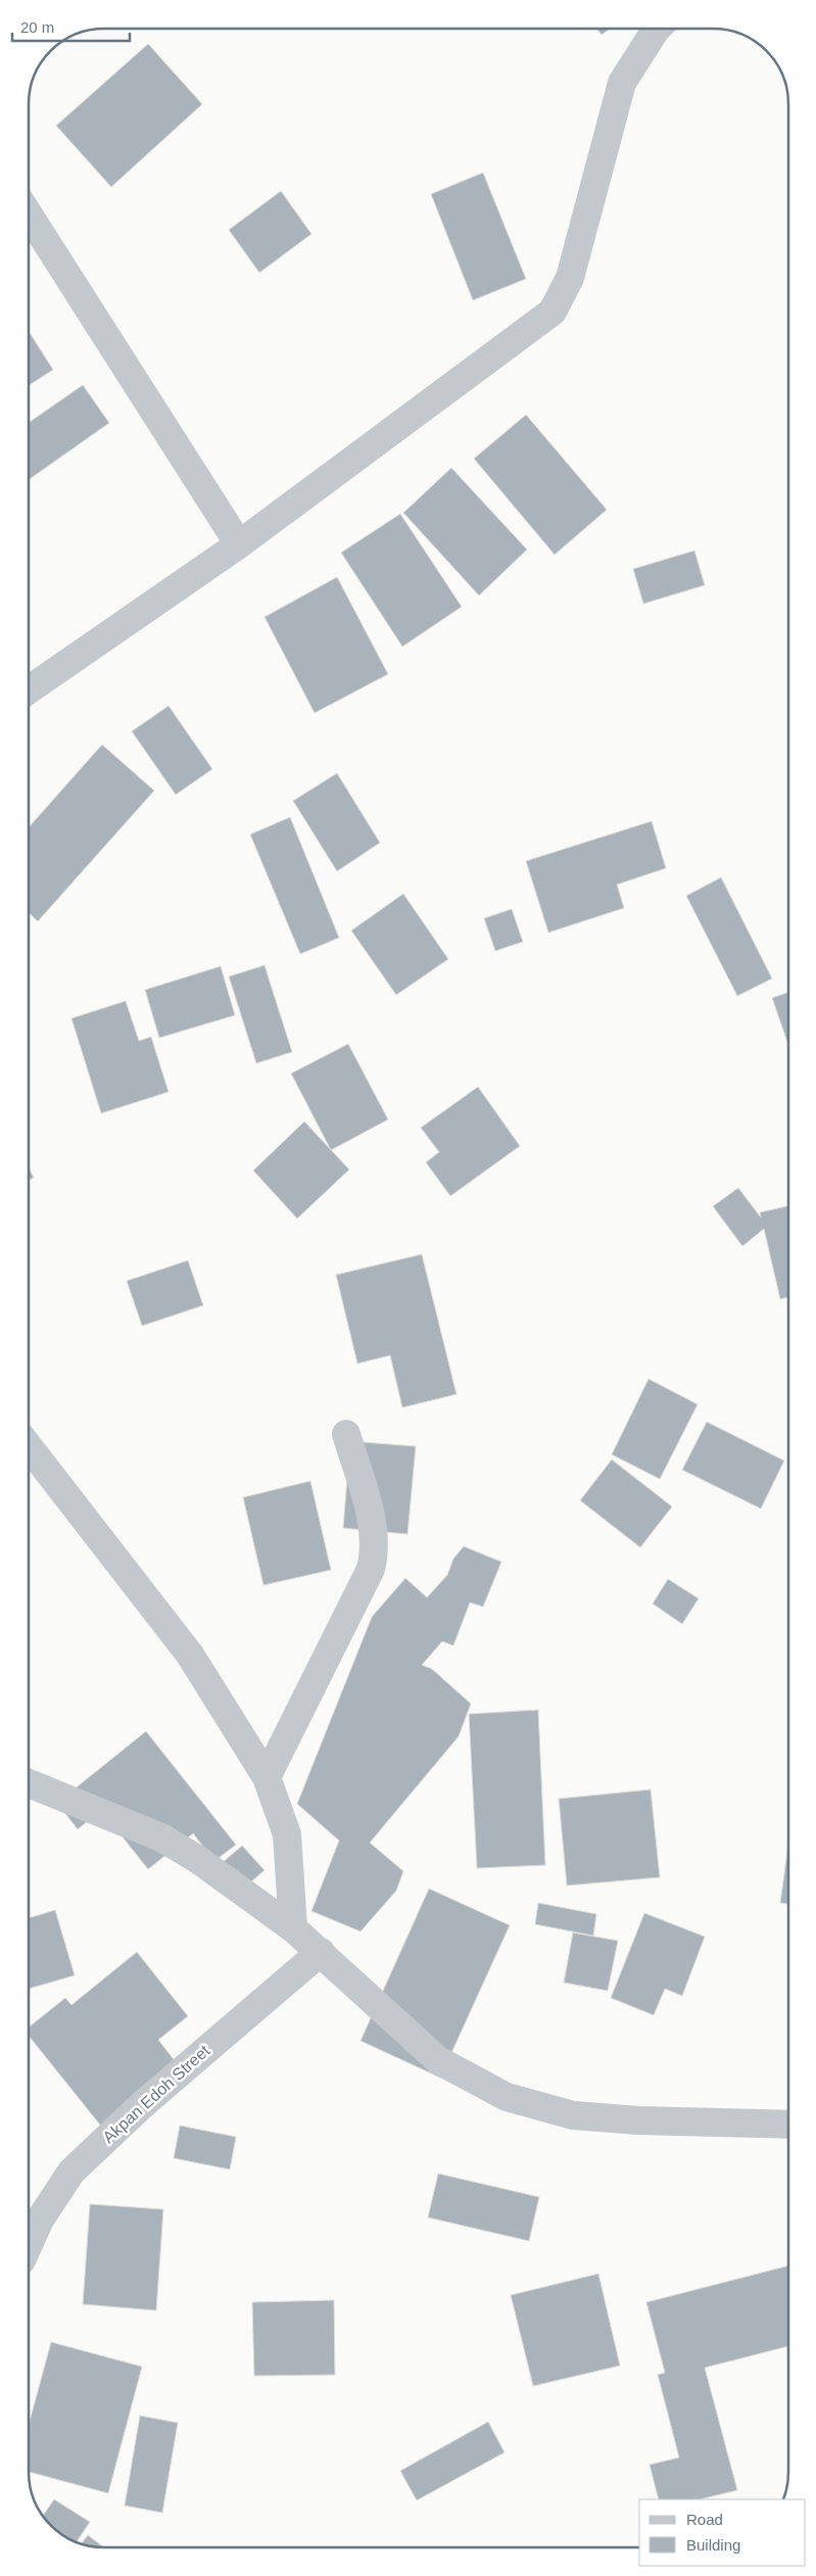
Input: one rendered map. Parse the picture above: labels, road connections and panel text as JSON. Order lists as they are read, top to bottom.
{
  "streets": {
    "street": ["Akpan Edoh Street"]
  },
  "legend": ["Road", "Building"],
  "scale_bar": "20 m"
}
